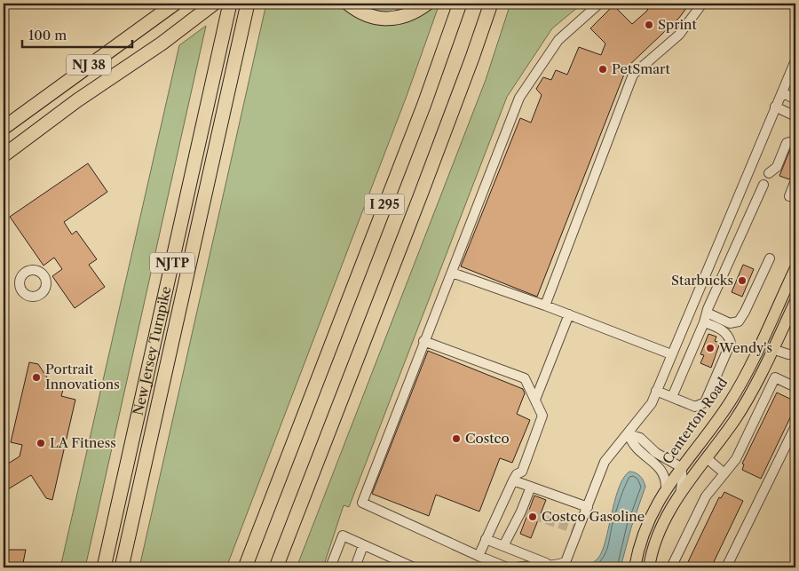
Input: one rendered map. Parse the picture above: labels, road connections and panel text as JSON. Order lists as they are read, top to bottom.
{
  "streets": {
    "highway": [
      "NJ 38",
      "I 295",
      "NJTP",
      "New Jersey Turnpike"
    ],
    "main road": ["Centerton Road"]
  },
  "places": [
    "Sprint",
    "PetSmart",
    "Starbucks",
    "Wendy's",
    "Portrait Innovations",
    "Costco",
    "LA Fitness",
    "Costco Gasoline"
  ],
  "scale_bar": "100 m"
}
